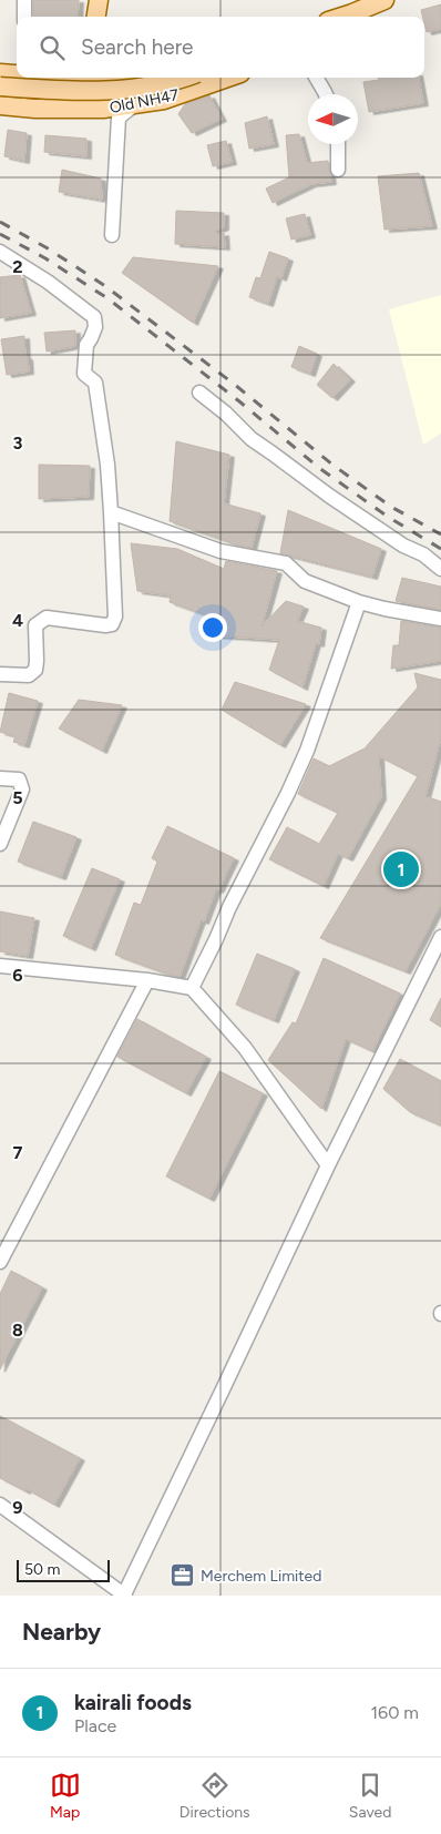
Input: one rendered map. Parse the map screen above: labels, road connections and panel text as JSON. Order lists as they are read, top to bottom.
{
  "streets": {
    "main road": ["Old NH47"]
  },
  "places": {
    "office": ["Merchem Limited"]
  },
  "scale_bar": "50 m",
  "north": "left",
  "page": {
    "search": "Search here",
    "pins": "1",
    "scale": "50 m",
    "heading": "Nearby",
    "list": [
      {
        "mark": "1",
        "name": "kairali foods",
        "note": "Place",
        "value": "160 m"
      }
    ],
    "nav": ["Map", "Directions", "Saved"]
  },
  "grid": {
    "rows": [
      "2",
      "3",
      "4",
      "5",
      "6",
      "7",
      "8",
      "9"
    ]
  }
}
